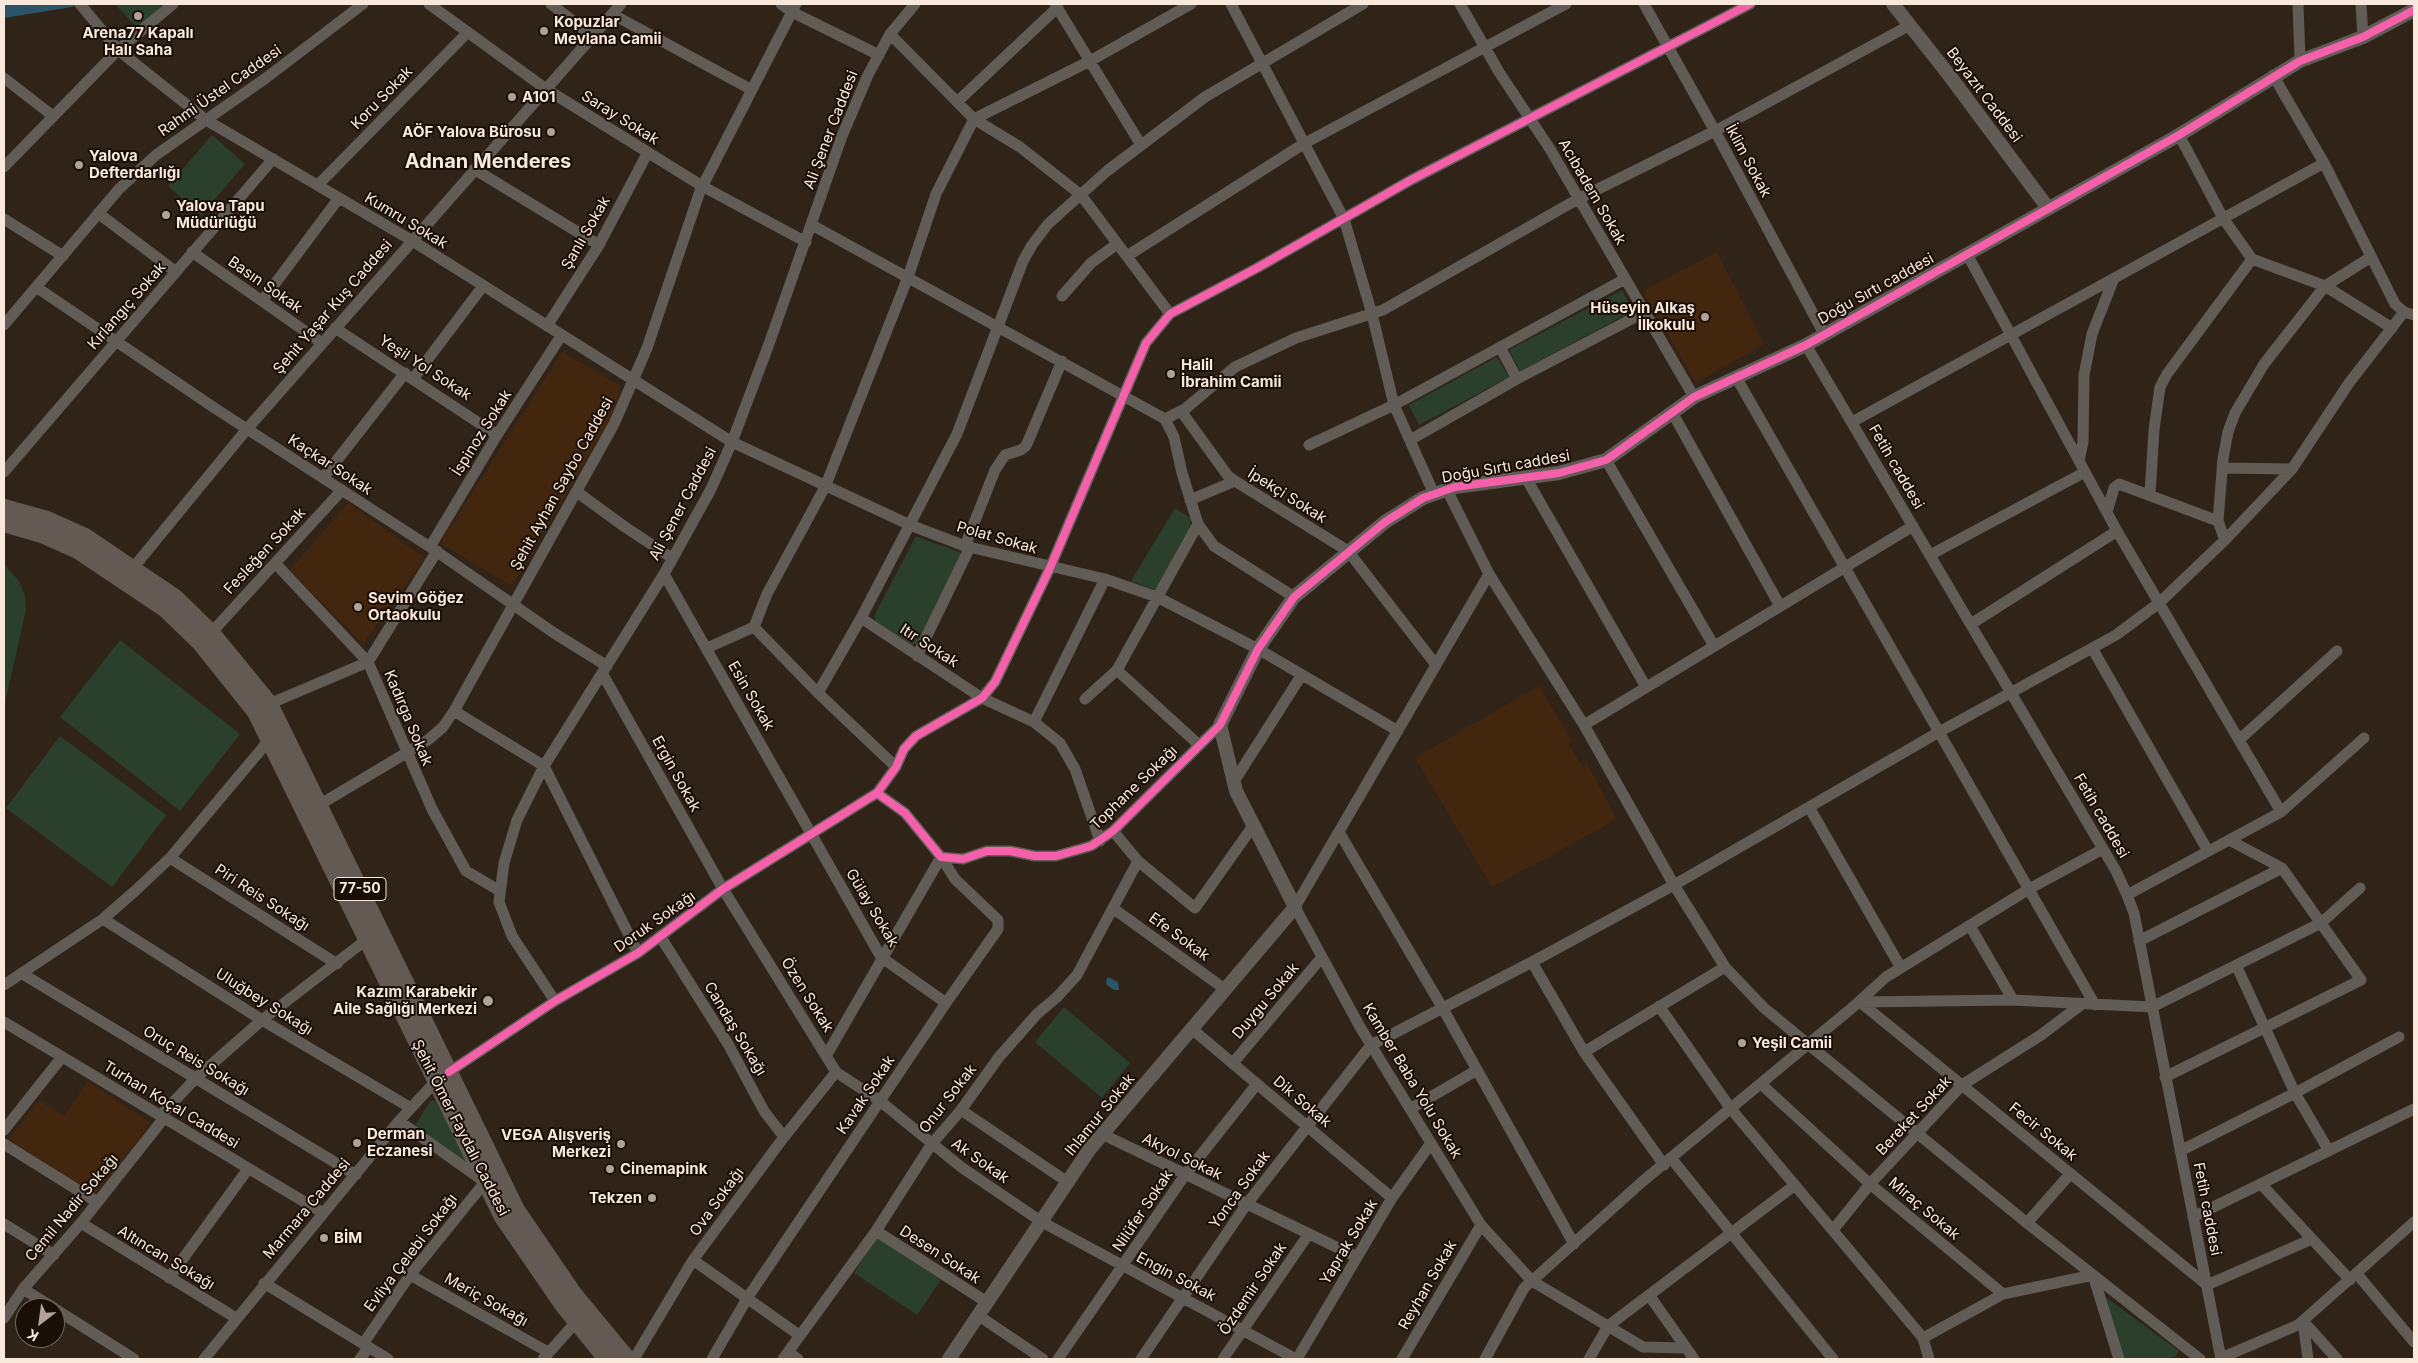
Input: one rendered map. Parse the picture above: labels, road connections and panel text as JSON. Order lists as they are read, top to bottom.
{
  "streets": {
    "main road": ["77-50", "Şehit Ömer Faydalı Caddesi"],
    "street": [
      "Rahmi Üstel Caddesi",
      "Beyazıt Caddesi",
      "Koru Sokak",
      "Saray Sokak",
      "Ali Şener Caddesi",
      "İklim Sokak",
      "Acıbadem Sokak",
      "Kumru Sokak",
      "Şanlı Sokak",
      "Basın Sokak",
      "Doğu Sırtı caddesi",
      "Kırlangıç Sokak",
      "Şehit Yaşar Kuş Caddesi",
      "Yeşil Yol Sokak",
      "İspinoz Sokak",
      "Kaçkar Sokak",
      "Fetih caddesi",
      "Şehit Ayhan Saybo Caddesi",
      "İpekçi Sokak",
      "Polat Sokak",
      "Fesleğen Sokak",
      "Itır Sokak",
      "Esin Sokak",
      "Kadırga Sokak",
      "Ergin Sokak",
      "Tophane Sokağı",
      "Piri Reis Sokağı",
      "Gülay Sokak",
      "Doruk Sokağı",
      "Efe Sokak",
      "Özen Sokak",
      "Duygu Sokak",
      "Uluğbey Sokağı",
      "Candaş Sokağı",
      "Oruç Reis Sokağı",
      "Kamber Baba Yolu Sokak",
      "Kavak Sokak",
      "Onur Sokak",
      "Dik Sokak",
      "Turhan Koçal Caddesi",
      "Ihlamur Sokak",
      "Bereket Sokak",
      "Fecir Sokak",
      "Akyol Sokak",
      "Ak Sokak",
      "Yonca Sokak",
      "Ova Sokağı",
      "Cemil Nadir Sokağı",
      "Marmara Caddesi",
      "Miraç Sokak",
      "Nilüfer Sokak",
      "Yaprak Sokak",
      "Evliya Çelebi Sokağı",
      "Desen Sokak",
      "Altıncan Sokağı",
      "Engin Sokak",
      "Reyhan Sokak",
      "Özdemir Sokak",
      "Meriç Sokağı"
    ]
  },
  "crossings": [
    ["Rahmi Üstel Caddesi", "Kumru Sokak"],
    ["Rahmi Üstel Caddesi", "Kaçkar Sokak"],
    ["Beyazıt Caddesi", "Doğu Sırtı caddesi"],
    ["Koru Sokak", "Saray Sokak"],
    ["Koru Sokak", "Kumru Sokak"],
    ["Saray Sokak", "Ali Şener Caddesi"],
    ["Saray Sokak", "Şanlı Sokak"],
    ["Saray Sokak", "Şehit Yaşar Kuş Caddesi"],
    ["Saray Sokak", "Şehit Ayhan Saybo Caddesi"],
    ["Ali Şener Caddesi", "Kumru Sokak"],
    ["Ali Şener Caddesi", "Kaçkar Sokak"],
    ["Ali Şener Caddesi", "Polat Sokak"],
    ["Ali Şener Caddesi", "Esin Sokak"],
    ["Ali Şener Caddesi", "Kadırga Sokak"],
    ["Ali Şener Caddesi", "Ergin Sokak"],
    ["Ali Şener Caddesi", "Doruk Sokağı"],
    ["İklim Sokak", "Doğu Sırtı caddesi"],
    ["Acıbadem Sokak", "Doğu Sırtı caddesi"],
    ["Kumru Sokak", "Şanlı Sokak"],
    ["Kumru Sokak", "Kırlangıç Sokak"],
    ["Kumru Sokak", "Şehit Yaşar Kuş Caddesi"],
    ["Kumru Sokak", "İspinoz Sokak"],
    ["Kumru Sokak", "Şehit Ayhan Saybo Caddesi"],
    ["Kumru Sokak", "Polat Sokak"],
    ["Basın Sokak", "Kırlangıç Sokak"],
    ["Basın Sokak", "Şehit Yaşar Kuş Caddesi"],
    ["Doğu Sırtı caddesi", "Fetih caddesi"],
    ["Doğu Sırtı caddesi", "İpekçi Sokak"],
    ["Doğu Sırtı caddesi", "Polat Sokak"],
    ["Doğu Sırtı caddesi", "Tophane Sokağı"],
    ["Doğu Sırtı caddesi", "Kamber Baba Yolu Sokak"],
    ["Kırlangıç Sokak", "Kaçkar Sokak"],
    ["Şehit Yaşar Kuş Caddesi", "Yeşil Yol Sokak"],
    ["Şehit Yaşar Kuş Caddesi", "Kaçkar Sokak"],
    ["Şehit Yaşar Kuş Caddesi", "Şehit Ömer Faydalı Caddesi"],
    ["Yeşil Yol Sokak", "İspinoz Sokak"],
    ["İspinoz Sokak", "Kaçkar Sokak"],
    ["İspinoz Sokak", "Kadırga Sokak"],
    ["Kaçkar Sokak", "Şehit Ayhan Saybo Caddesi"],
    ["Kaçkar Sokak", "Fesleğen Sokak"],
    ["Kaçkar Sokak", "Ergin Sokak"],
    ["Fetih caddesi", "Fecir Sokak"],
    ["Şehit Ayhan Saybo Caddesi", "Kadırga Sokak"],
    ["Şehit Ayhan Saybo Caddesi", "Şehit Ömer Faydalı Caddesi"],
    ["Fesleğen Sokak", "Kadırga Sokak"],
    ["Fesleğen Sokak", "Şehit Ömer Faydalı Caddesi"],
    ["Itır Sokak", "Tophane Sokağı"],
    ["Esin Sokak", "Gülay Sokak"],
    ["Esin Sokak", "Doruk Sokağı"],
    ["Ergin Sokak", "Doruk Sokağı"],
    ["Ergin Sokak", "Özen Sokak"],
    ["Tophane Sokağı", "Kamber Baba Yolu Sokak"],
    ["Tophane Sokağı", "Kavak Sokak"],
    ["Piri Reis Sokağı", "Cemil Nadir Sokağı"],
    ["Gülay Sokak", "Doruk Sokağı"],
    ["Gülay Sokak", "Kavak Sokak"],
    ["Doruk Sokağı", "Özen Sokak"],
    ["Doruk Sokağı", "Candaş Sokağı"],
    ["Doruk Sokağı", "Şehit Ömer Faydalı Caddesi"],
    ["Doruk Sokağı", "Marmara Caddesi"],
    ["Efe Sokak", "Onur Sokak"],
    ["Efe Sokak", "Ihlamur Sokak"],
    ["Özen Sokak", "Kavak Sokak"],
    ["Özen Sokak", "Ak Sokak"],
    ["Özen Sokak", "Ova Sokağı"],
    ["Duygu Sokak", "Kamber Baba Yolu Sokak"],
    ["Duygu Sokak", "Dik Sokak"],
    ["Uluğbey Sokağı", "Cemil Nadir Sokağı"],
    ["Uluğbey Sokağı", "Marmara Caddesi"],
    ["Candaş Sokağı", "Ova Sokağı"],
    ["Oruç Reis Sokağı", "Cemil Nadir Sokağı"],
    ["Oruç Reis Sokağı", "Marmara Caddesi"],
    ["Kamber Baba Yolu Sokak", "Ihlamur Sokak"],
    ["Kamber Baba Yolu Sokak", "Yonca Sokak"],
    ["Kamber Baba Yolu Sokak", "Yaprak Sokak"],
    ["Kamber Baba Yolu Sokak", "Reyhan Sokak"],
    ["Kavak Sokak", "Ak Sokak"],
    ["Onur Sokak", "Ak Sokak"],
    ["Onur Sokak", "Desen Sokak"],
    ["Dik Sokak", "Ihlamur Sokak"],
    ["Dik Sokak", "Yonca Sokak"],
    ["Dik Sokak", "Nilüfer Sokak"],
    ["Dik Sokak", "Yaprak Sokak"],
    ["Turhan Koçal Caddesi", "Cemil Nadir Sokağı"],
    ["Turhan Koçal Caddesi", "Marmara Caddesi"],
    ["Ihlamur Sokak", "Akyol Sokak"],
    ["Ihlamur Sokak", "Ak Sokak"],
    ["Ihlamur Sokak", "Desen Sokak"],
    ["Ihlamur Sokak", "Engin Sokak"],
    ["Bereket Sokak", "Fecir Sokak"],
    ["Bereket Sokak", "Miraç Sokak"],
    ["Şehit Ömer Faydalı Caddesi", "Cemil Nadir Sokağı"],
    ["Şehit Ömer Faydalı Caddesi", "Marmara Caddesi"],
    ["Şehit Ömer Faydalı Caddesi", "Evliya Çelebi Sokağı"],
    ["Akyol Sokak", "Yonca Sokak"],
    ["Akyol Sokak", "Nilüfer Sokak"],
    ["Akyol Sokak", "Yaprak Sokak"],
    ["Akyol Sokak", "Özdemir Sokak"],
    ["Ak Sokak", "Engin Sokak"],
    ["Yonca Sokak", "Engin Sokak"],
    ["Cemil Nadir Sokağı", "Altıncan Sokağı"],
    ["Marmara Caddesi", "Altıncan Sokağı"],
    ["Nilüfer Sokak", "Engin Sokak"],
    ["Yaprak Sokak", "Engin Sokak"],
    ["Evliya Çelebi Sokağı", "Meriç Sokağı"],
    ["Engin Sokak", "Özdemir Sokak"]
  ],
  "districts": ["Adnan Menderes"],
  "places": [
    "Arena77 Kapalı Halı Saha",
    "Kopuzlar Mevlana Camii",
    "A101",
    "AÖF Yalova Bürosu",
    "Yalova Defterdarlığı",
    "Yalova Tapu Müdürlüğü",
    "Hüseyin Alkaş İlkokulu",
    "Halil İbrahim Camii",
    "Sevim Göğez Ortaokulu",
    "Kazım Karabekir Aile Sağlığı Merkezi",
    "Yeşil Camii",
    "Derman Eczanesi",
    "VEGA Alışveriş Merkezi",
    "Cinemapink",
    "Tekzen",
    "BİM"
  ],
  "north": "bottom left"
}
